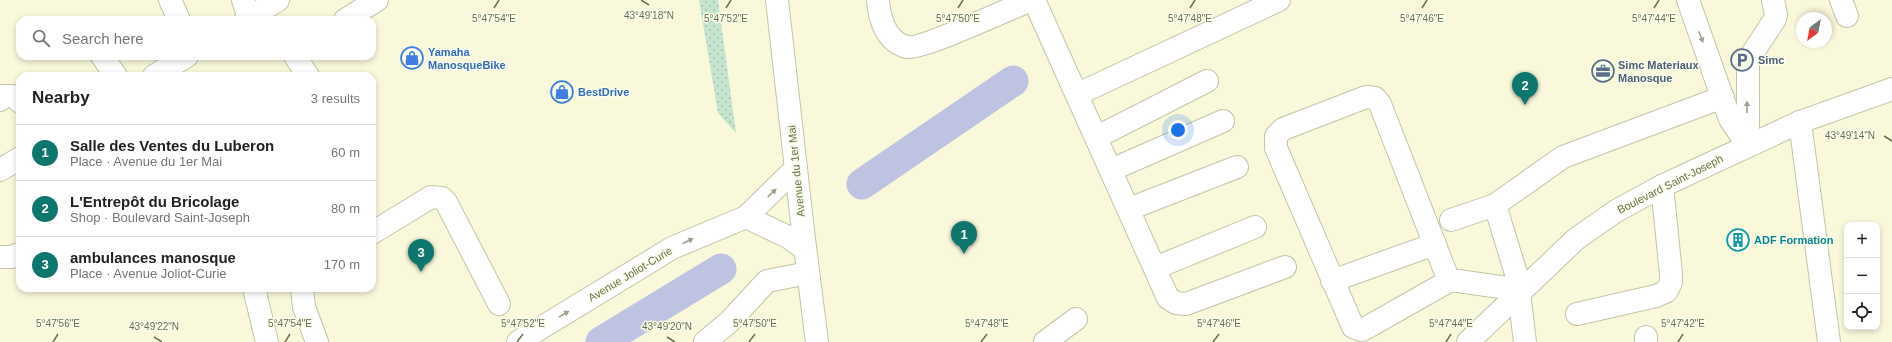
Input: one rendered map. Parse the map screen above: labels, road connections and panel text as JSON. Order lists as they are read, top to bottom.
{
  "streets": {
    "street": ["Avenue du 1er Mai", "Boulevard Saint-Joseph", "Avenue Joliot-Curie"]
  },
  "crossings": [
    ["Avenue du 1er Mai", "Avenue Joliot-Curie"]
  ],
  "places": {
    "shop": ["Yamaha ManosqueBike", "BestDrive"],
    "parking": ["Simc"],
    "office": ["Simc Materiaux Manosque"],
    "building": ["ADF Formation"]
  },
  "north": "bottom left",
  "page": {
    "search": "Search here",
    "pins": ["2", "1", "3"],
    "heading": ["Nearby", "3 results"],
    "list": [
      {
        "mark": "1",
        "name": "Salle des Ventes du Luberon",
        "note": "Place · Avenue du 1er Mai",
        "value": "60 m"
      },
      {
        "mark": "2",
        "name": "L'Entrepôt du Bricolage",
        "note": "Shop · Boulevard Saint-Joseph",
        "value": "80 m"
      },
      {
        "mark": "3",
        "name": "ambulances manosque",
        "note": "Place · Avenue Joliot-Curie",
        "value": "170 m"
      }
    ],
    "map_buttons": ["+", "−"]
  },
  "coordinates": [
    "43°49'18\"N",
    "5°47'54\"E",
    "5°47'52\"E",
    "5°47'50\"E",
    "5°47'48\"E",
    "5°47'46\"E",
    "5°47'44\"E",
    "43°49'14\"N",
    "5°47'56\"E",
    "5°47'42\"E",
    "43°49'22\"N",
    "43°49'20\"N"
  ]
}
